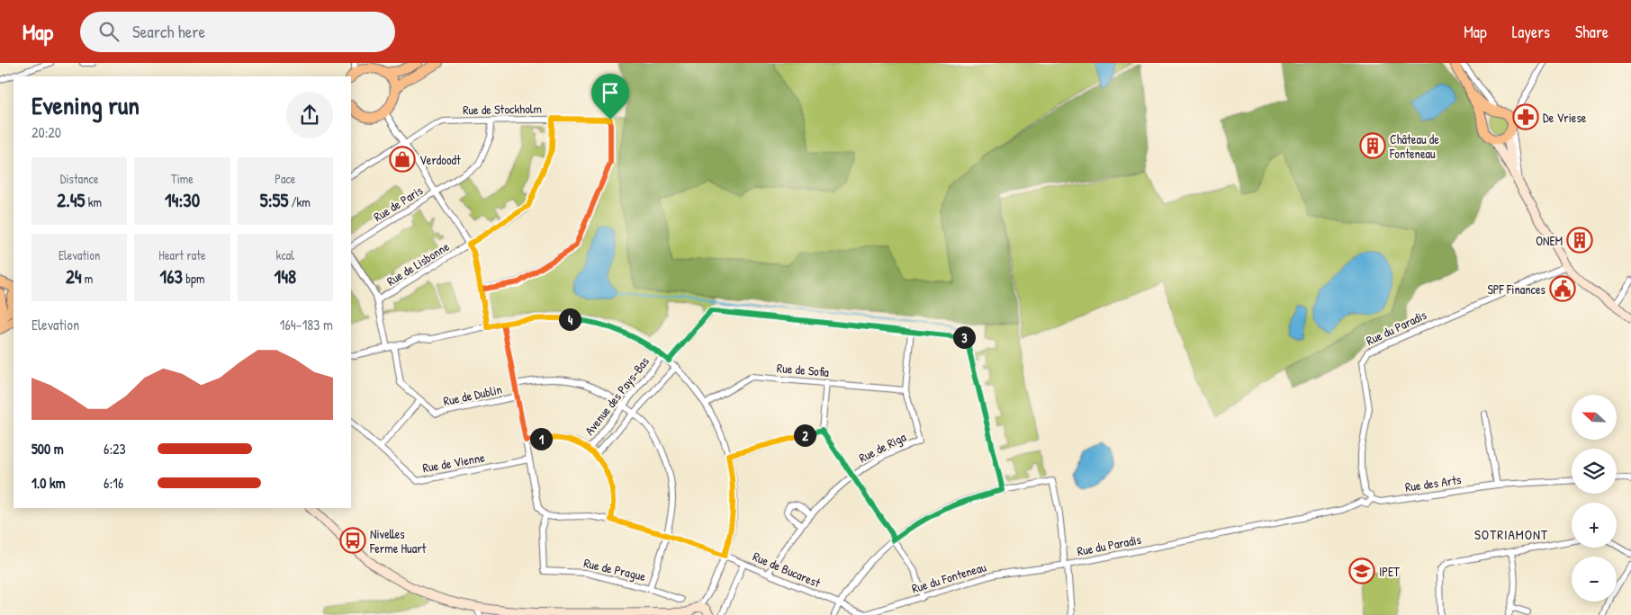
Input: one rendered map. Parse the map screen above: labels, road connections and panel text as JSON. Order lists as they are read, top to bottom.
{
  "streets": {
    "street": [
      "Rue de Stockholm",
      "Rue de Paris",
      "Rue de Lisbonne",
      "Rue du Paradis",
      "Rue de Sofia",
      "Rue de Dublin",
      "Avenue des Pays-Bas",
      "Rue de Riga",
      "Rue de Vienne",
      "Rue des Arts",
      "Rue de Prague",
      "Rue de Bucarest",
      "Rue du Fonteneau"
    ]
  },
  "crossings": [
    ["Rue de Stockholm", "Rue de Paris"],
    ["Rue de Stockholm", "Rue de Lisbonne"],
    ["Rue du Paradis", "Rue des Arts"],
    ["Rue du Paradis", "Rue du Fonteneau"],
    ["Rue de Sofia", "Rue de Riga"],
    ["Rue de Prague", "Rue de Bucarest"],
    ["Rue de Bucarest", "Rue du Fonteneau"]
  ],
  "districts": ["SOTRIAMONT"],
  "places": {
    "pharmacy": ["De Vriese"],
    "building": ["Château de Fonteneau", "ONEM"],
    "shop": ["Verdoodt"],
    "public building": ["SPF Finances"],
    "bus stop": ["Nivelles Ferme Huart"],
    "school or university": ["IPET"]
  },
  "north": "left",
  "page": {
    "header": "Map",
    "search": "Search here",
    "nav": ["Map", "Layers", "Share"],
    "heading": ["Evening run", "20:20"],
    "stats": [
      ["Distance", "2.45 km"],
      ["Time", "14:30"],
      ["Pace", "5:55 /km"],
      ["Elevation", "24 m"],
      ["Heart rate", "163 bpm"],
      ["kcal", "148"]
    ],
    "chart": ["Elevation", "164–183 m"],
    "pins": [
      "4",
      "3",
      "2",
      "1"
    ],
    "map_buttons": ["+", "−"],
    "list": [
      {
        "name": "500 m",
        "note": "6:23"
      },
      {
        "name": "1.0 km",
        "note": "6:16"
      }
    ]
  }
}
